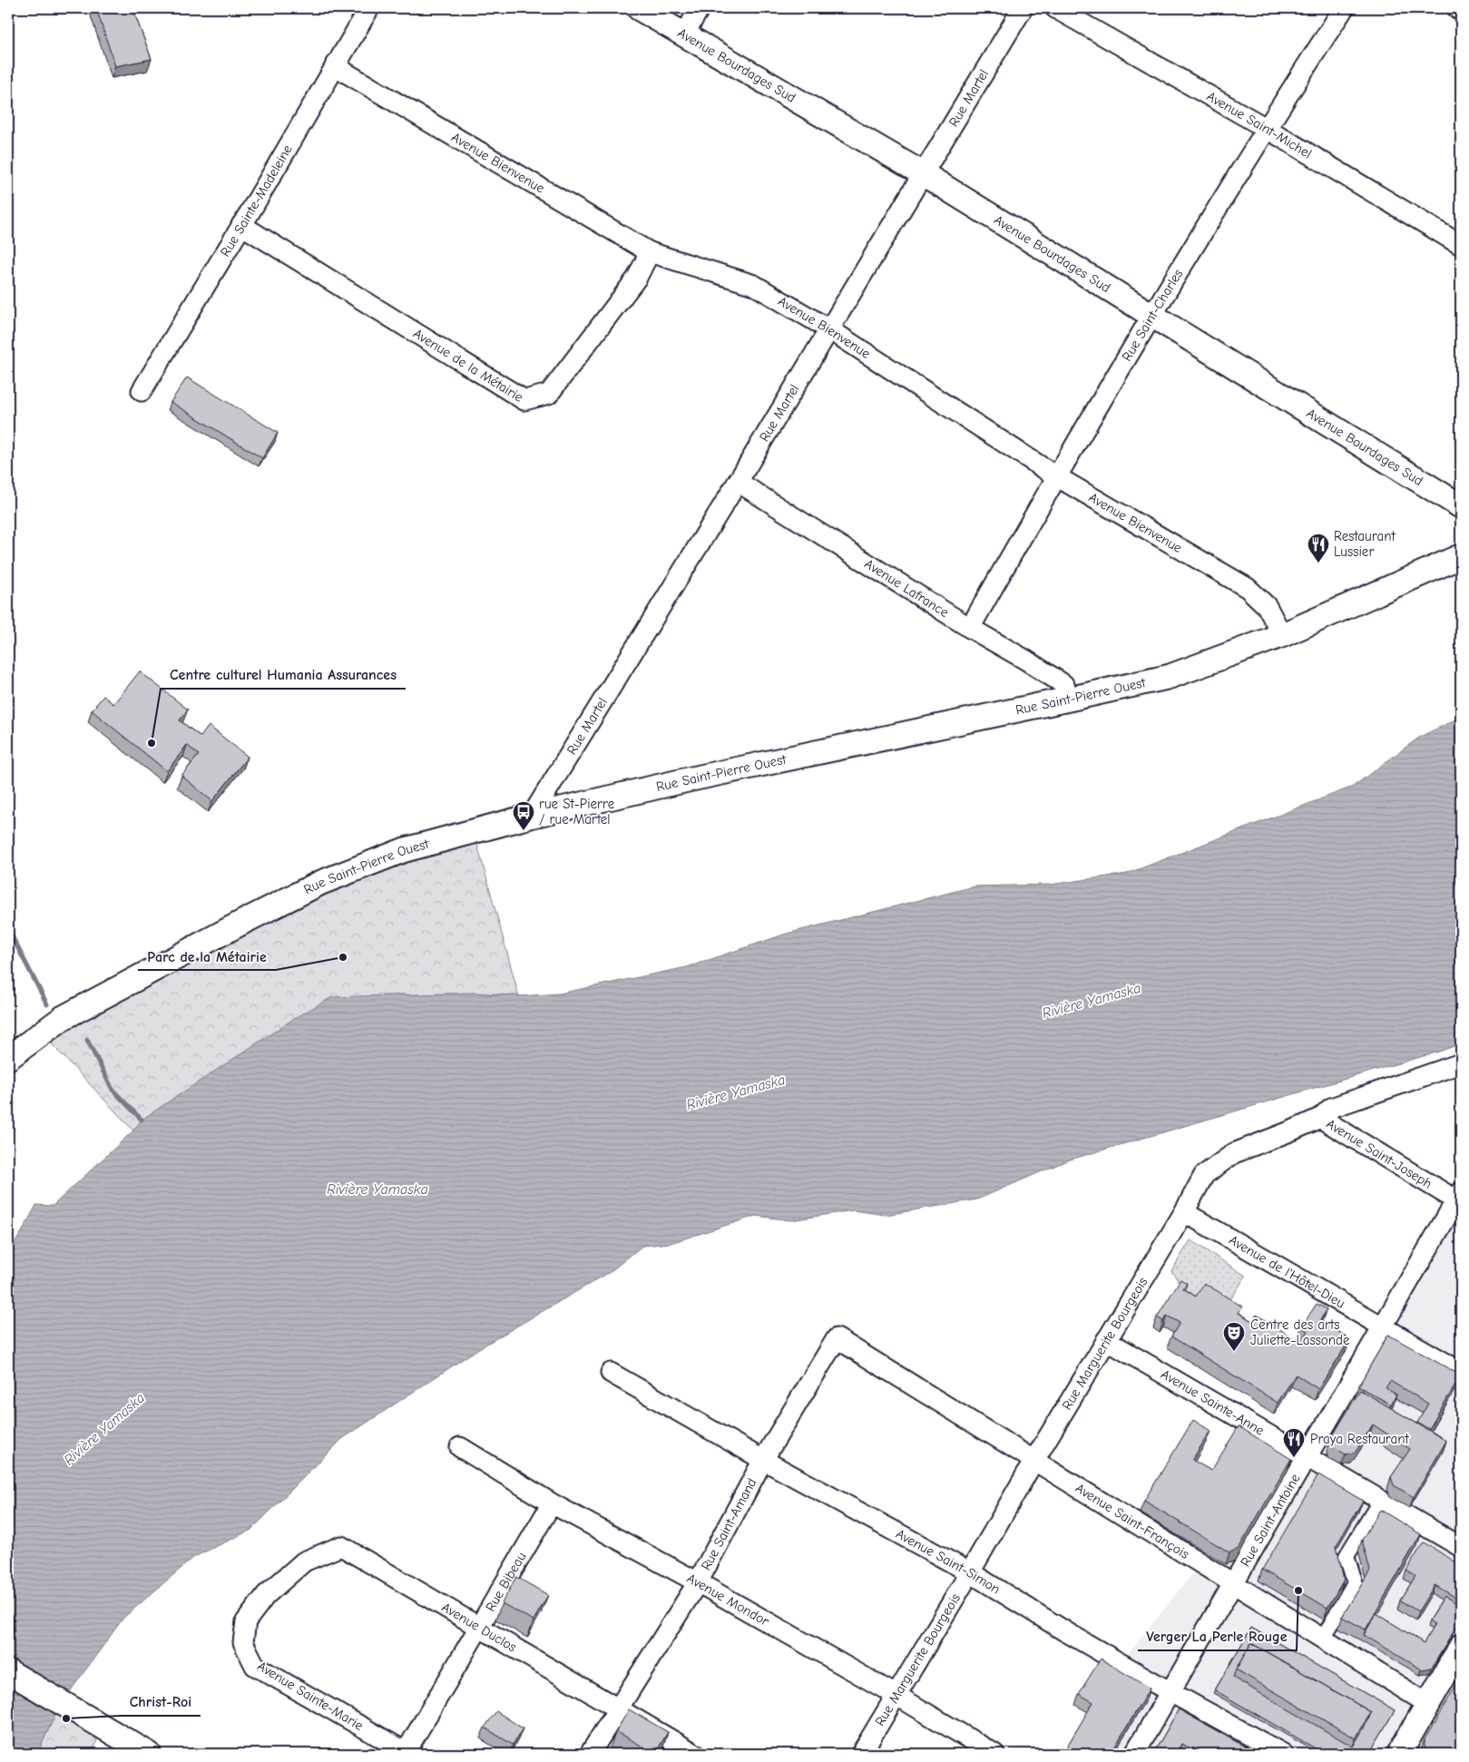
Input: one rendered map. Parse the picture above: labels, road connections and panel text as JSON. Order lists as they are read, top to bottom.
{
  "streets": {
    "street": [
      "Avenue Bourdages Sud",
      "Rue Martel",
      "Avenue Saint-Michel",
      "Avenue Bienvenue",
      "Rue Sainte-Madeleine",
      "Rue Saint-Charles",
      "Avenue de la Métairie",
      "Avenue Lafrance",
      "Rue Saint-Pierre Ouest",
      "Avenue Saint-Joseph",
      "Avenue de l'Hôtel-Dieu",
      "Rue Marguerite Bourgeois",
      "Avenue Sainte-Anne",
      "Rue Saint-Antoine",
      "Avenue Saint-François",
      "Rue Saint-Amand",
      "Avenue Saint-Simon",
      "Rue Bibeau",
      "Avenue Mondor",
      "Avenue Duclos",
      "Avenue Sainte-Marie"
    ]
  },
  "crossings": [
    ["Avenue Bourdages Sud", "Rue Martel"],
    ["Avenue Bourdages Sud", "Rue Saint-Charles"],
    ["Rue Martel", "Avenue Bienvenue"],
    ["Rue Martel", "Avenue Lafrance"],
    ["Rue Martel", "Rue Saint-Pierre Ouest"],
    ["Avenue Saint-Michel", "Rue Saint-Charles"],
    ["Avenue Bienvenue", "Rue Sainte-Madeleine"],
    ["Avenue Bienvenue", "Rue Saint-Charles"],
    ["Avenue Bienvenue", "Avenue de la Métairie"],
    ["Avenue Bienvenue", "Rue Saint-Pierre Ouest"],
    ["Rue Sainte-Madeleine", "Avenue de la Métairie"],
    ["Rue Saint-Charles", "Avenue Lafrance"],
    ["Avenue Lafrance", "Rue Saint-Pierre Ouest"],
    ["Avenue Saint-Joseph", "Rue Marguerite Bourgeois"],
    ["Avenue Saint-Joseph", "Rue Saint-Antoine"],
    ["Avenue de l'Hôtel-Dieu", "Rue Marguerite Bourgeois"],
    ["Avenue de l'Hôtel-Dieu", "Rue Saint-Antoine"],
    ["Rue Marguerite Bourgeois", "Avenue Sainte-Anne"],
    ["Rue Marguerite Bourgeois", "Avenue Saint-François"],
    ["Rue Marguerite Bourgeois", "Avenue Saint-Simon"],
    ["Rue Marguerite Bourgeois", "Avenue Mondor"],
    ["Avenue Sainte-Anne", "Rue Saint-Antoine"],
    ["Rue Saint-Antoine", "Avenue Saint-François"],
    ["Rue Saint-Antoine", "Avenue Saint-Simon"],
    ["Avenue Saint-François", "Rue Saint-Amand"],
    ["Rue Saint-Amand", "Avenue Saint-Simon"],
    ["Rue Saint-Amand", "Avenue Mondor"],
    ["Rue Saint-Amand", "Avenue Duclos"],
    ["Rue Bibeau", "Avenue Mondor"],
    ["Rue Bibeau", "Avenue Duclos"],
    ["Rue Bibeau", "Avenue Sainte-Marie"],
    ["Avenue Duclos", "Avenue Sainte-Marie"]
  ],
  "water": ["Rivière Yamaska"],
  "places": {
    "restaurant": ["Restaurant Lussier", "Praya Restaurant"],
    "other": [
      "Centre culturel Humania Assurances",
      "Parc de la Métairie",
      "Verger La Perle Rouge",
      "Christ-Roi"
    ],
    "bus stop": ["rue St-Pierre / rue Martel"],
    "theatre": ["Centre des arts Juliette-Lassonde"]
  }
}
